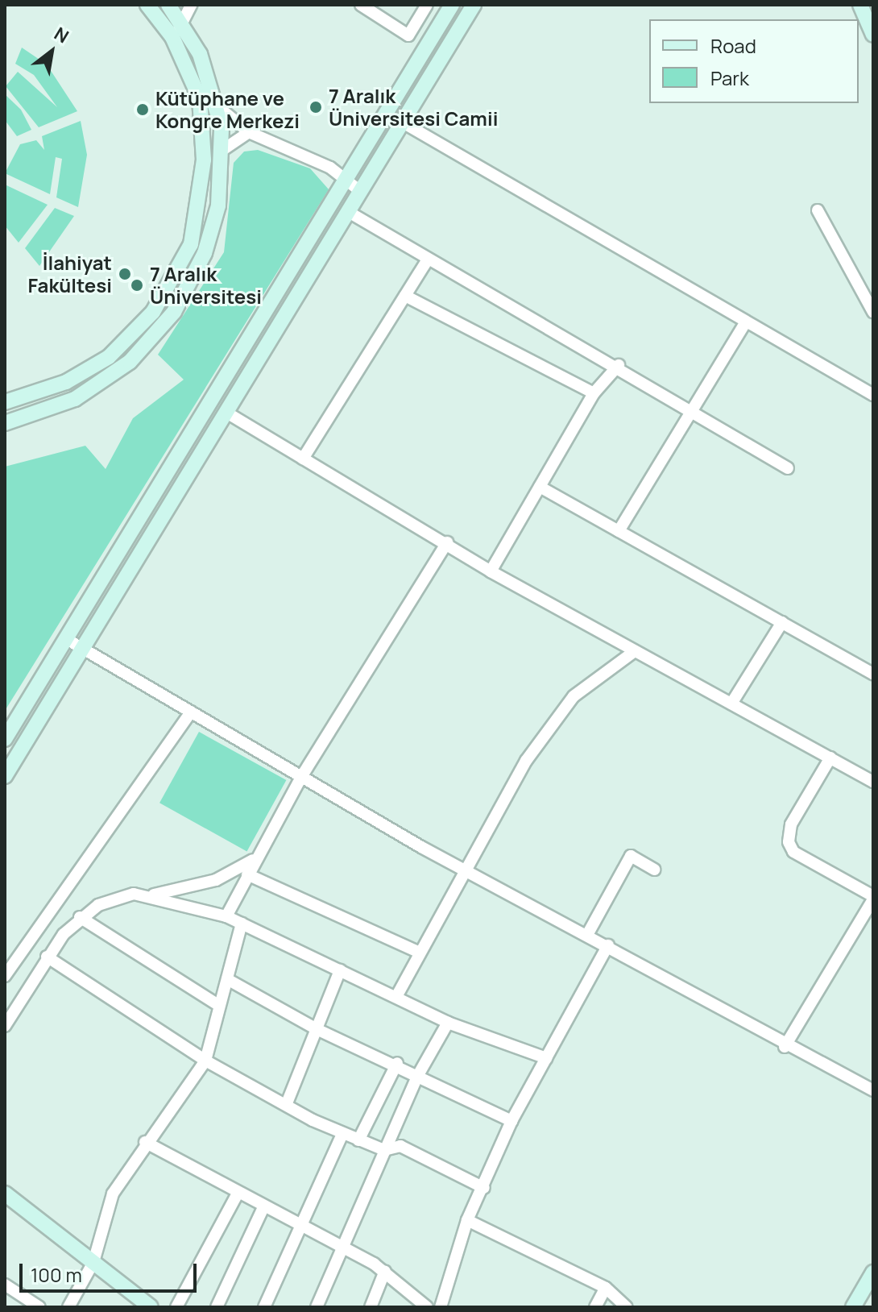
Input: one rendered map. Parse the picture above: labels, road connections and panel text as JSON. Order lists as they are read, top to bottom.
{
  "places": [
    "7 Aralık Üniversitesi Camii",
    "Kütüphane ve Kongre Merkezi",
    "İlahiyat Fakültesi",
    "7 Aralık Üniversitesi"
  ],
  "legend": ["Road", "Park"],
  "scale_bar": "100 m",
  "north": "top right"
}
